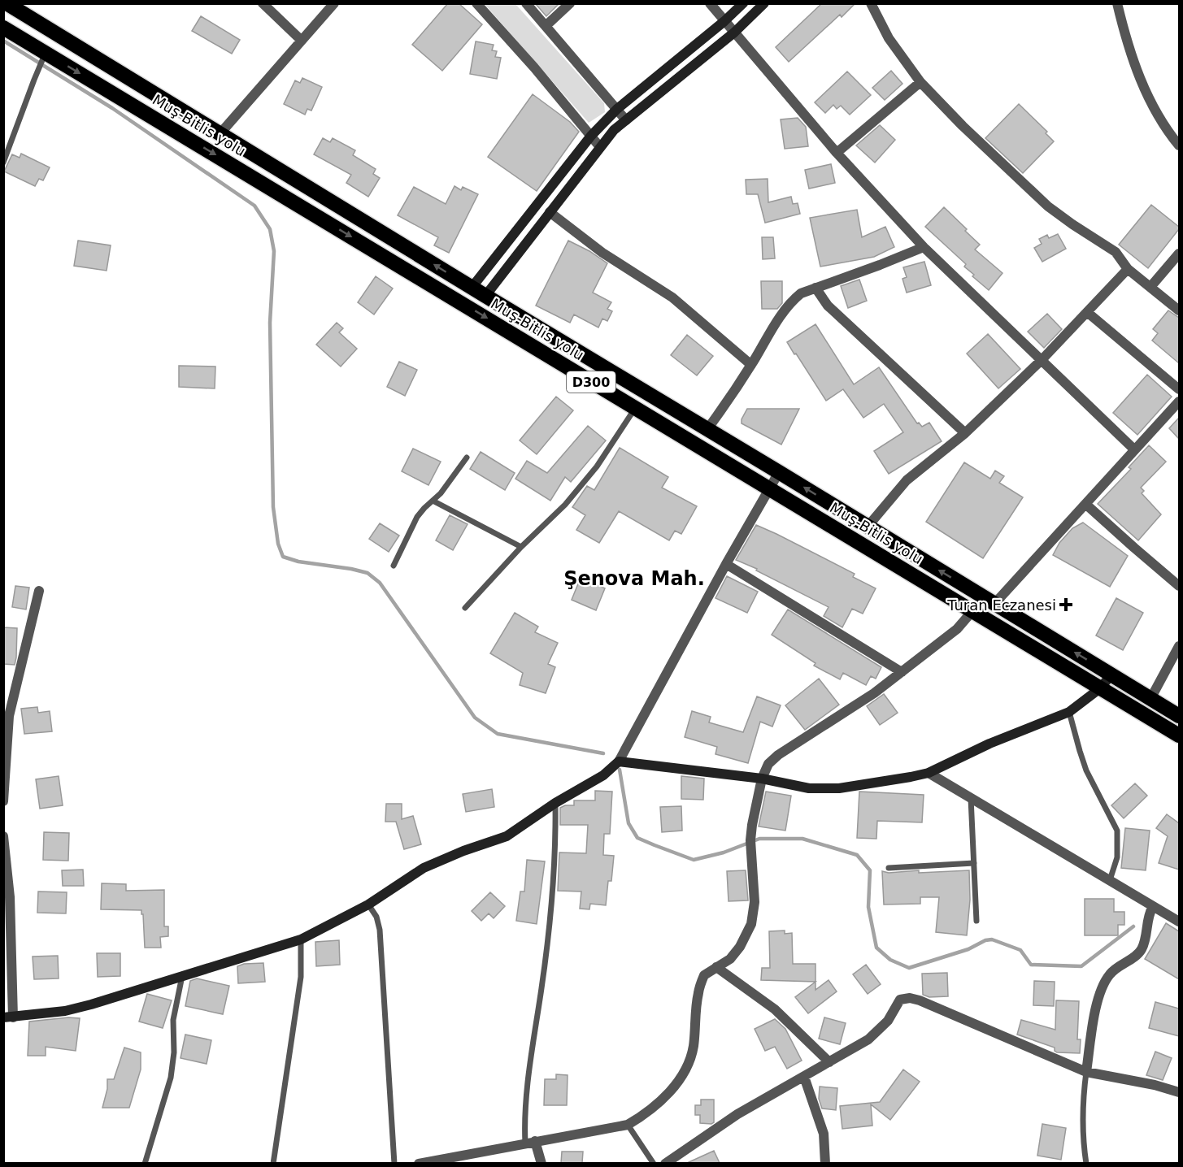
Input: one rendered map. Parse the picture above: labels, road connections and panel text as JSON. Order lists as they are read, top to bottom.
{
  "streets": {
    "highway": ["Muş-Bitlis yolu", "D300"]
  },
  "districts": ["Şenova Mah."],
  "places": {
    "health": ["Turan Eczanesi"]
  }
}
